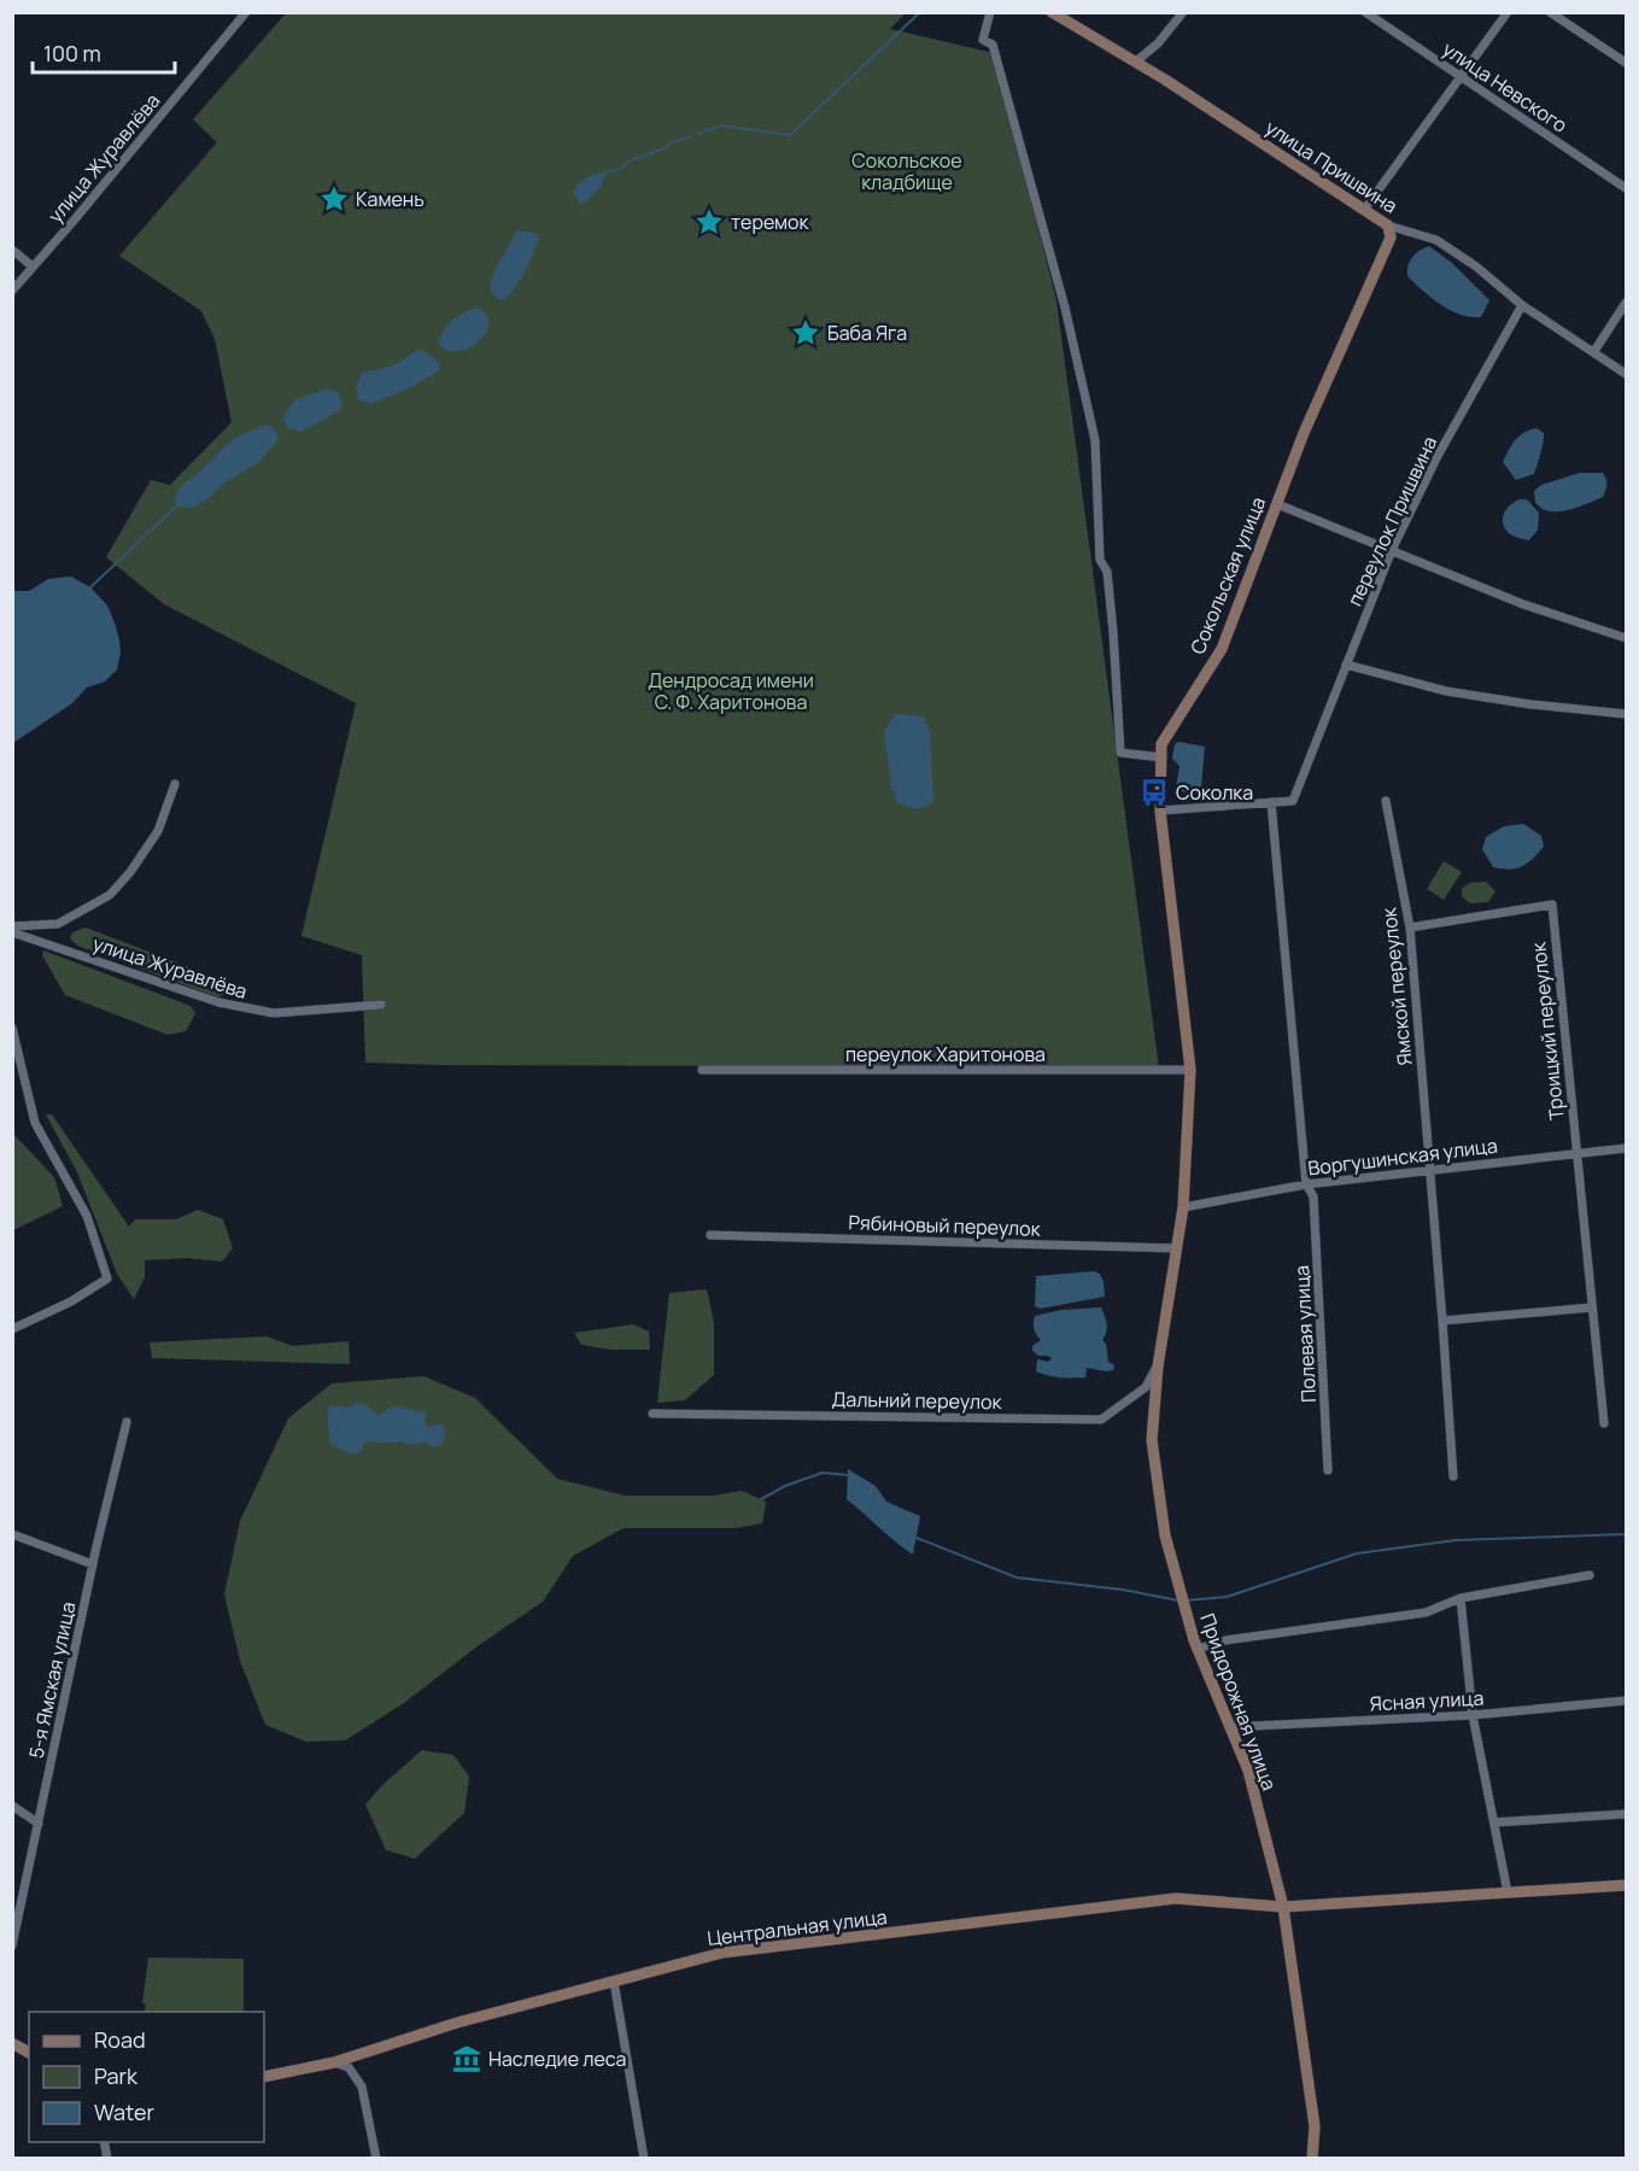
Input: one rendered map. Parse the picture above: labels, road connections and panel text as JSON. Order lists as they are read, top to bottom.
{
  "streets": {
    "street": [
      "улица Невского",
      "улица Журавлёва",
      "улица Пришвина",
      "переулок Пришвина",
      "Сокольская улица",
      "Ямской переулок",
      "Троицкий переулок",
      "переулок Харитонова",
      "Воргушинская улица",
      "Рябиновый переулок",
      "Полевая улица",
      "Дальний переулок",
      "5-я Ямская улица",
      "Ясная улица",
      "Придорожная улица",
      "Центральная улица"
    ]
  },
  "crossings": [
    ["улица Пришвина", "переулок Пришвина"],
    ["улица Пришвина", "Сокольская улица"],
    ["Сокольская улица", "переулок Харитонова"],
    ["Сокольская улица", "Воргушинская улица"],
    ["Сокольская улица", "Придорожная улица"],
    ["Ямской переулок", "Троицкий переулок"],
    ["Ямской переулок", "Воргушинская улица"],
    ["Троицкий переулок", "Воргушинская улица"],
    ["Воргушинская улица", "Полевая улица"],
    ["Воргушинская улица", "Придорожная улица"],
    ["Рябиновый переулок", "Придорожная улица"],
    ["Дальний переулок", "Придорожная улица"],
    ["Ясная улица", "Придорожная улица"],
    ["Придорожная улица", "Центральная улица"]
  ],
  "parks": ["Сокольское кладбище", "Дендросад имени С. Ф. Харитонова"],
  "places": {
    "place": ["Камень", "теремок", "Баба Яга"],
    "bus stop": ["Соколка"],
    "museum": ["Наследие леса"]
  },
  "legend": ["Road", "Park", "Water"],
  "scale_bar": "100 m"
}
